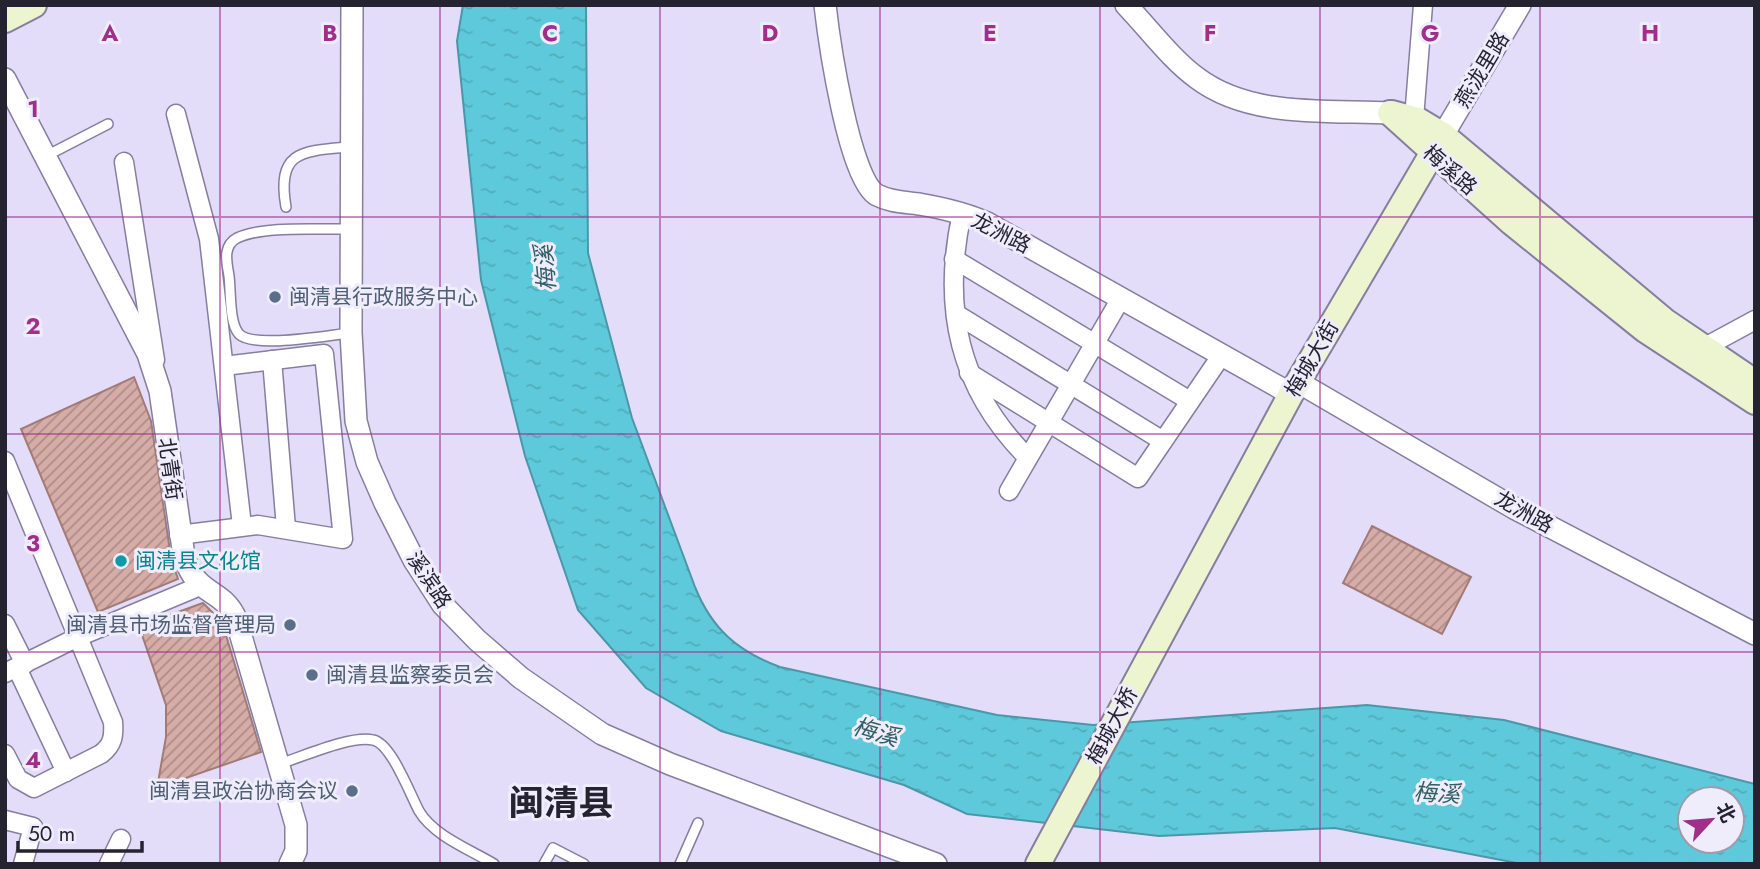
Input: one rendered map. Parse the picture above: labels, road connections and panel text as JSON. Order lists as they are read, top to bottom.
{
  "streets": {
    "main road": ["梅溪路", "梅城大街", "梅城大桥"],
    "street": [
      "燕泷里路",
      "龙洲路",
      "北青街",
      "溪滨路"
    ]
  },
  "crossings": [
    ["燕泷里路", "梅溪路"],
    ["燕泷里路", "梅城大街"],
    ["梅溪路", "梅城大街"],
    ["龙洲路", "梅城大街"],
    ["梅城大街", "梅城大桥"]
  ],
  "districts": ["闽清县"],
  "water": ["梅溪"],
  "places": [
    "闽清县行政服务中心",
    "闽清县文化馆",
    "闽清县市场监督管理局",
    "闽清县监察委员会",
    "闽清县政治协商会议"
  ],
  "scale_bar": "50 m",
  "north": "top right",
  "grid": {
    "columns": [
      "A",
      "B",
      "C",
      "D",
      "E",
      "F",
      "G",
      "H"
    ],
    "rows": [
      "1",
      "2",
      "3",
      "4"
    ]
  }
}
